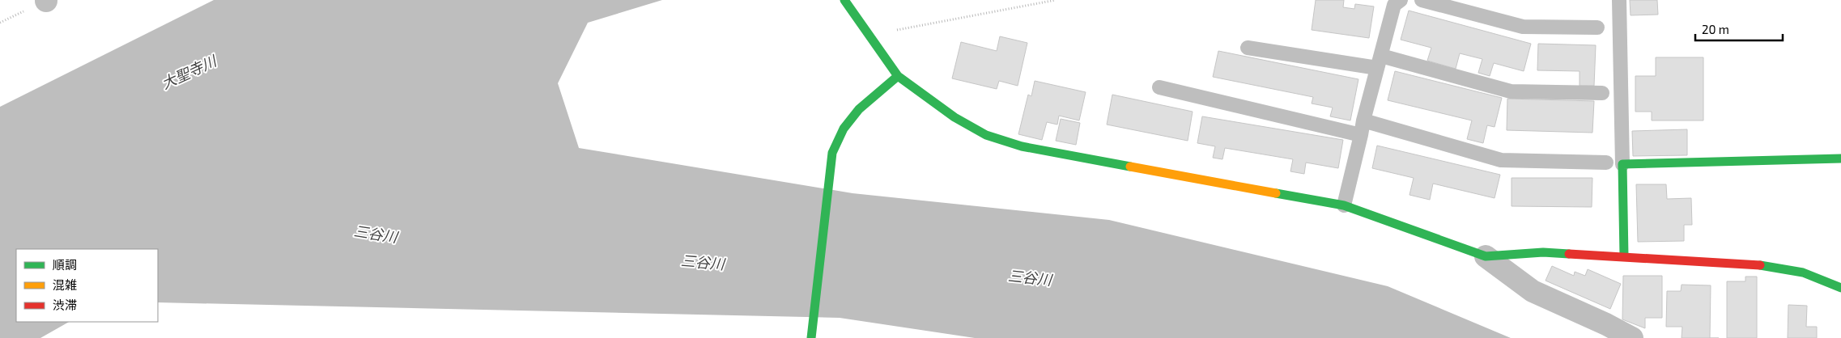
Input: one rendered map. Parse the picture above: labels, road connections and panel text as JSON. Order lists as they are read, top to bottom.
{
  "water": ["大聖寺川", "三谷川"],
  "legend": ["順調", "混雑", "渋滞"],
  "scale_bar": "20 m"
}
